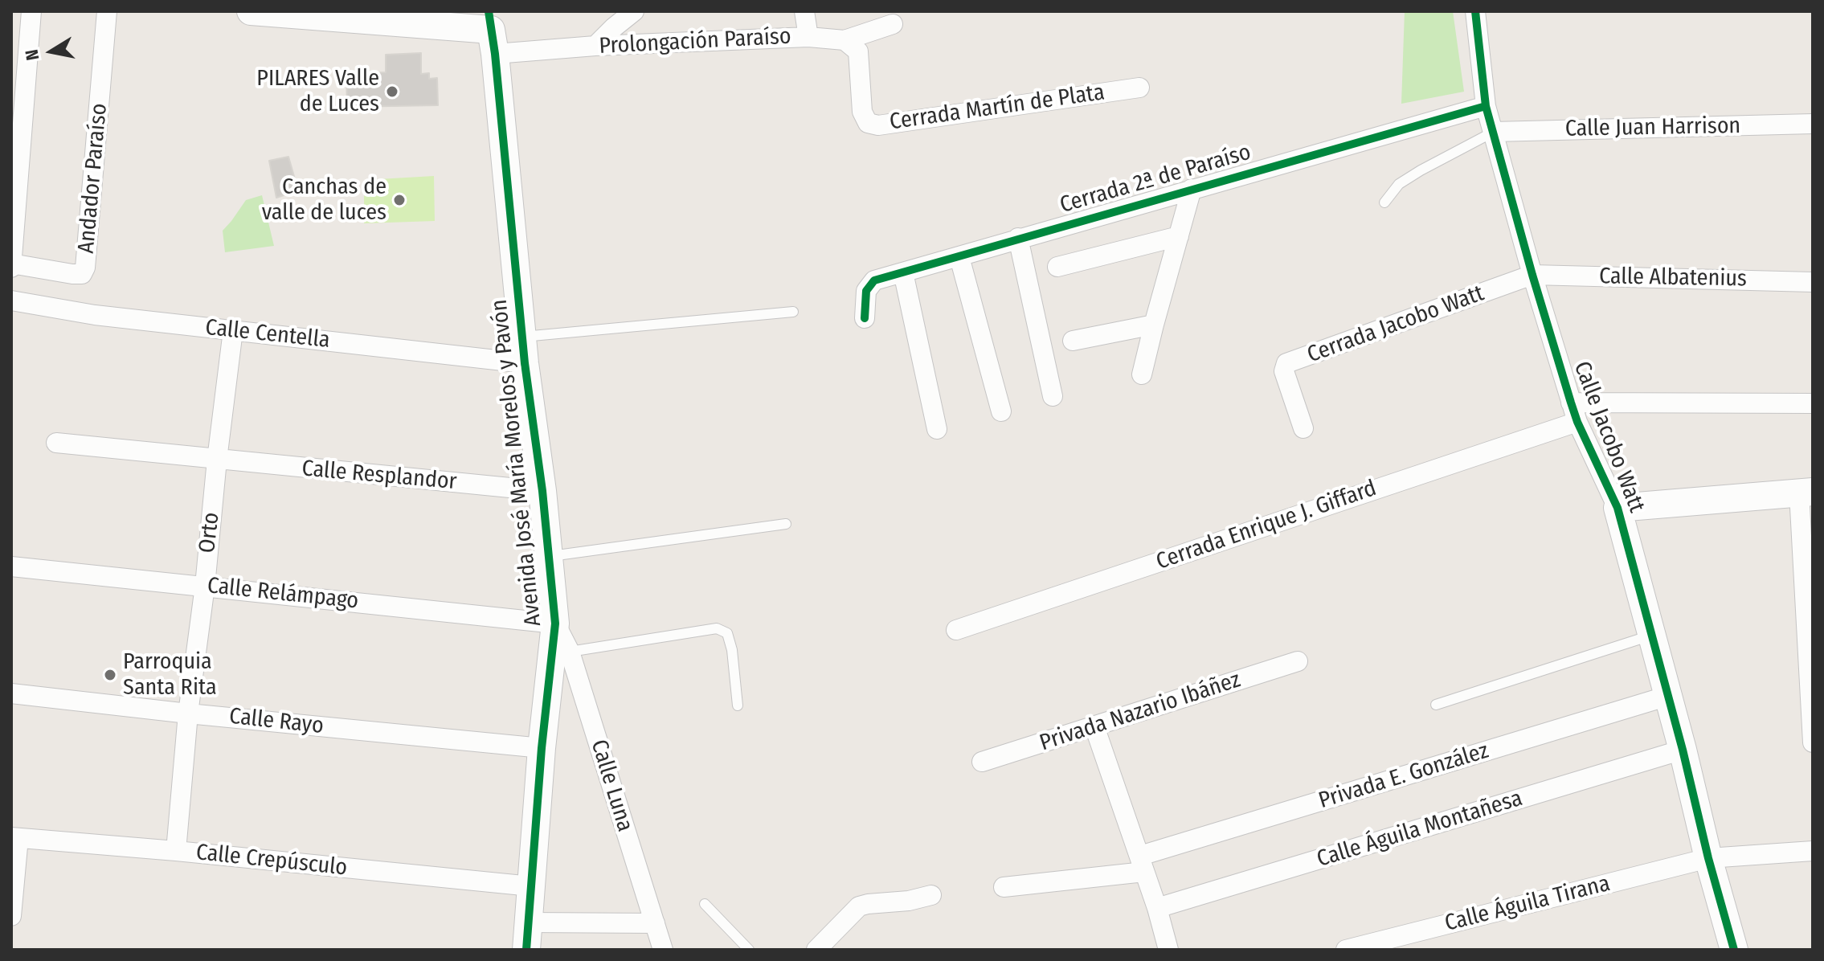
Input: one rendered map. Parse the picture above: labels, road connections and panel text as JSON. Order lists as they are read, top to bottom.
{
  "streets": {
    "street": [
      "Prolongación Paraíso",
      "Cerrada Martín de Plata",
      "Calle Juan Harrison",
      "Andador Paraíso",
      "Cerrada 2ª de Paraíso",
      "Calle Albatenius",
      "Cerrada Jacobo Watt",
      "Calle Centella",
      "Calle Jacobo Watt",
      "Avenida José María Morelos y Pavón",
      "Calle Resplandor",
      "Cerrada Enrique J. Giffard",
      "Orto",
      "Calle Relámpago",
      "Privada Nazario Ibáñez",
      "Calle Rayo",
      "Privada E. González",
      "Calle Luna",
      "Calle Águila Montañesa",
      "Calle Crepúsculo",
      "Calle Águila Tirana"
    ]
  },
  "crossings": [
    ["Prolongación Paraíso", "Cerrada Martín de Plata"],
    ["Prolongación Paraíso", "Avenida José María Morelos y Pavón"],
    ["Calle Juan Harrison", "Calle Jacobo Watt"],
    ["Cerrada 2ª de Paraíso", "Calle Jacobo Watt"],
    ["Calle Albatenius", "Cerrada Jacobo Watt"],
    ["Calle Albatenius", "Calle Jacobo Watt"],
    ["Cerrada Jacobo Watt", "Calle Jacobo Watt"],
    ["Calle Centella", "Avenida José María Morelos y Pavón"],
    ["Calle Centella", "Orto"],
    ["Calle Jacobo Watt", "Cerrada Enrique J. Giffard"],
    ["Calle Jacobo Watt", "Privada E. González"],
    ["Calle Jacobo Watt", "Calle Águila Montañesa"],
    ["Calle Jacobo Watt", "Calle Águila Tirana"],
    ["Avenida José María Morelos y Pavón", "Calle Resplandor"],
    ["Avenida José María Morelos y Pavón", "Calle Relámpago"],
    ["Avenida José María Morelos y Pavón", "Calle Rayo"],
    ["Avenida José María Morelos y Pavón", "Calle Luna"],
    ["Avenida José María Morelos y Pavón", "Calle Crepúsculo"],
    ["Calle Resplandor", "Orto"],
    ["Orto", "Calle Relámpago"],
    ["Orto", "Calle Rayo"],
    ["Orto", "Calle Crepúsculo"],
    ["Calle Relámpago", "Calle Luna"]
  ],
  "places": ["PILARES Valle de Luces", "Canchas de valle de luces", "Parroquia Santa Rita"],
  "north": "left"
}
